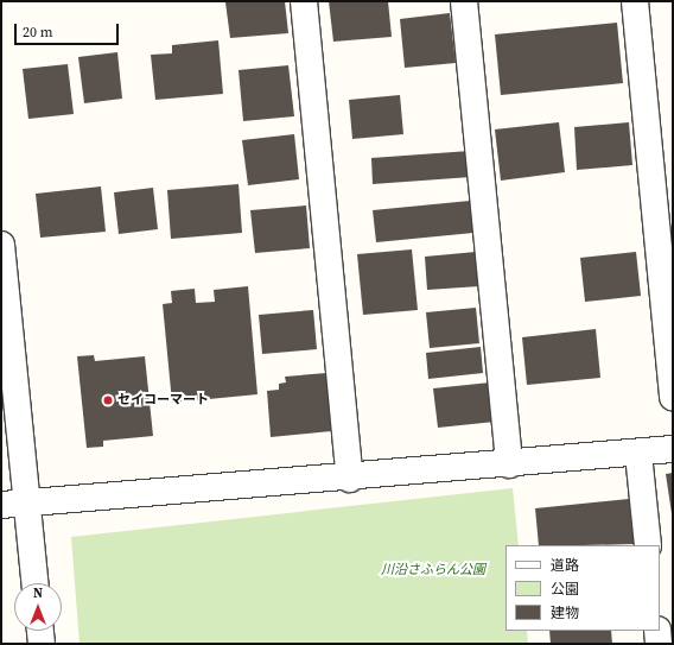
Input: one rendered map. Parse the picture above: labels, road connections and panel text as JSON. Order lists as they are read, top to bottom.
{
  "parks": ["川沿さふらん公園"],
  "places": ["セイコーマート"],
  "legend": ["道路", "公園", "建物"],
  "scale_bar": "20 m",
  "north": "top"
}
